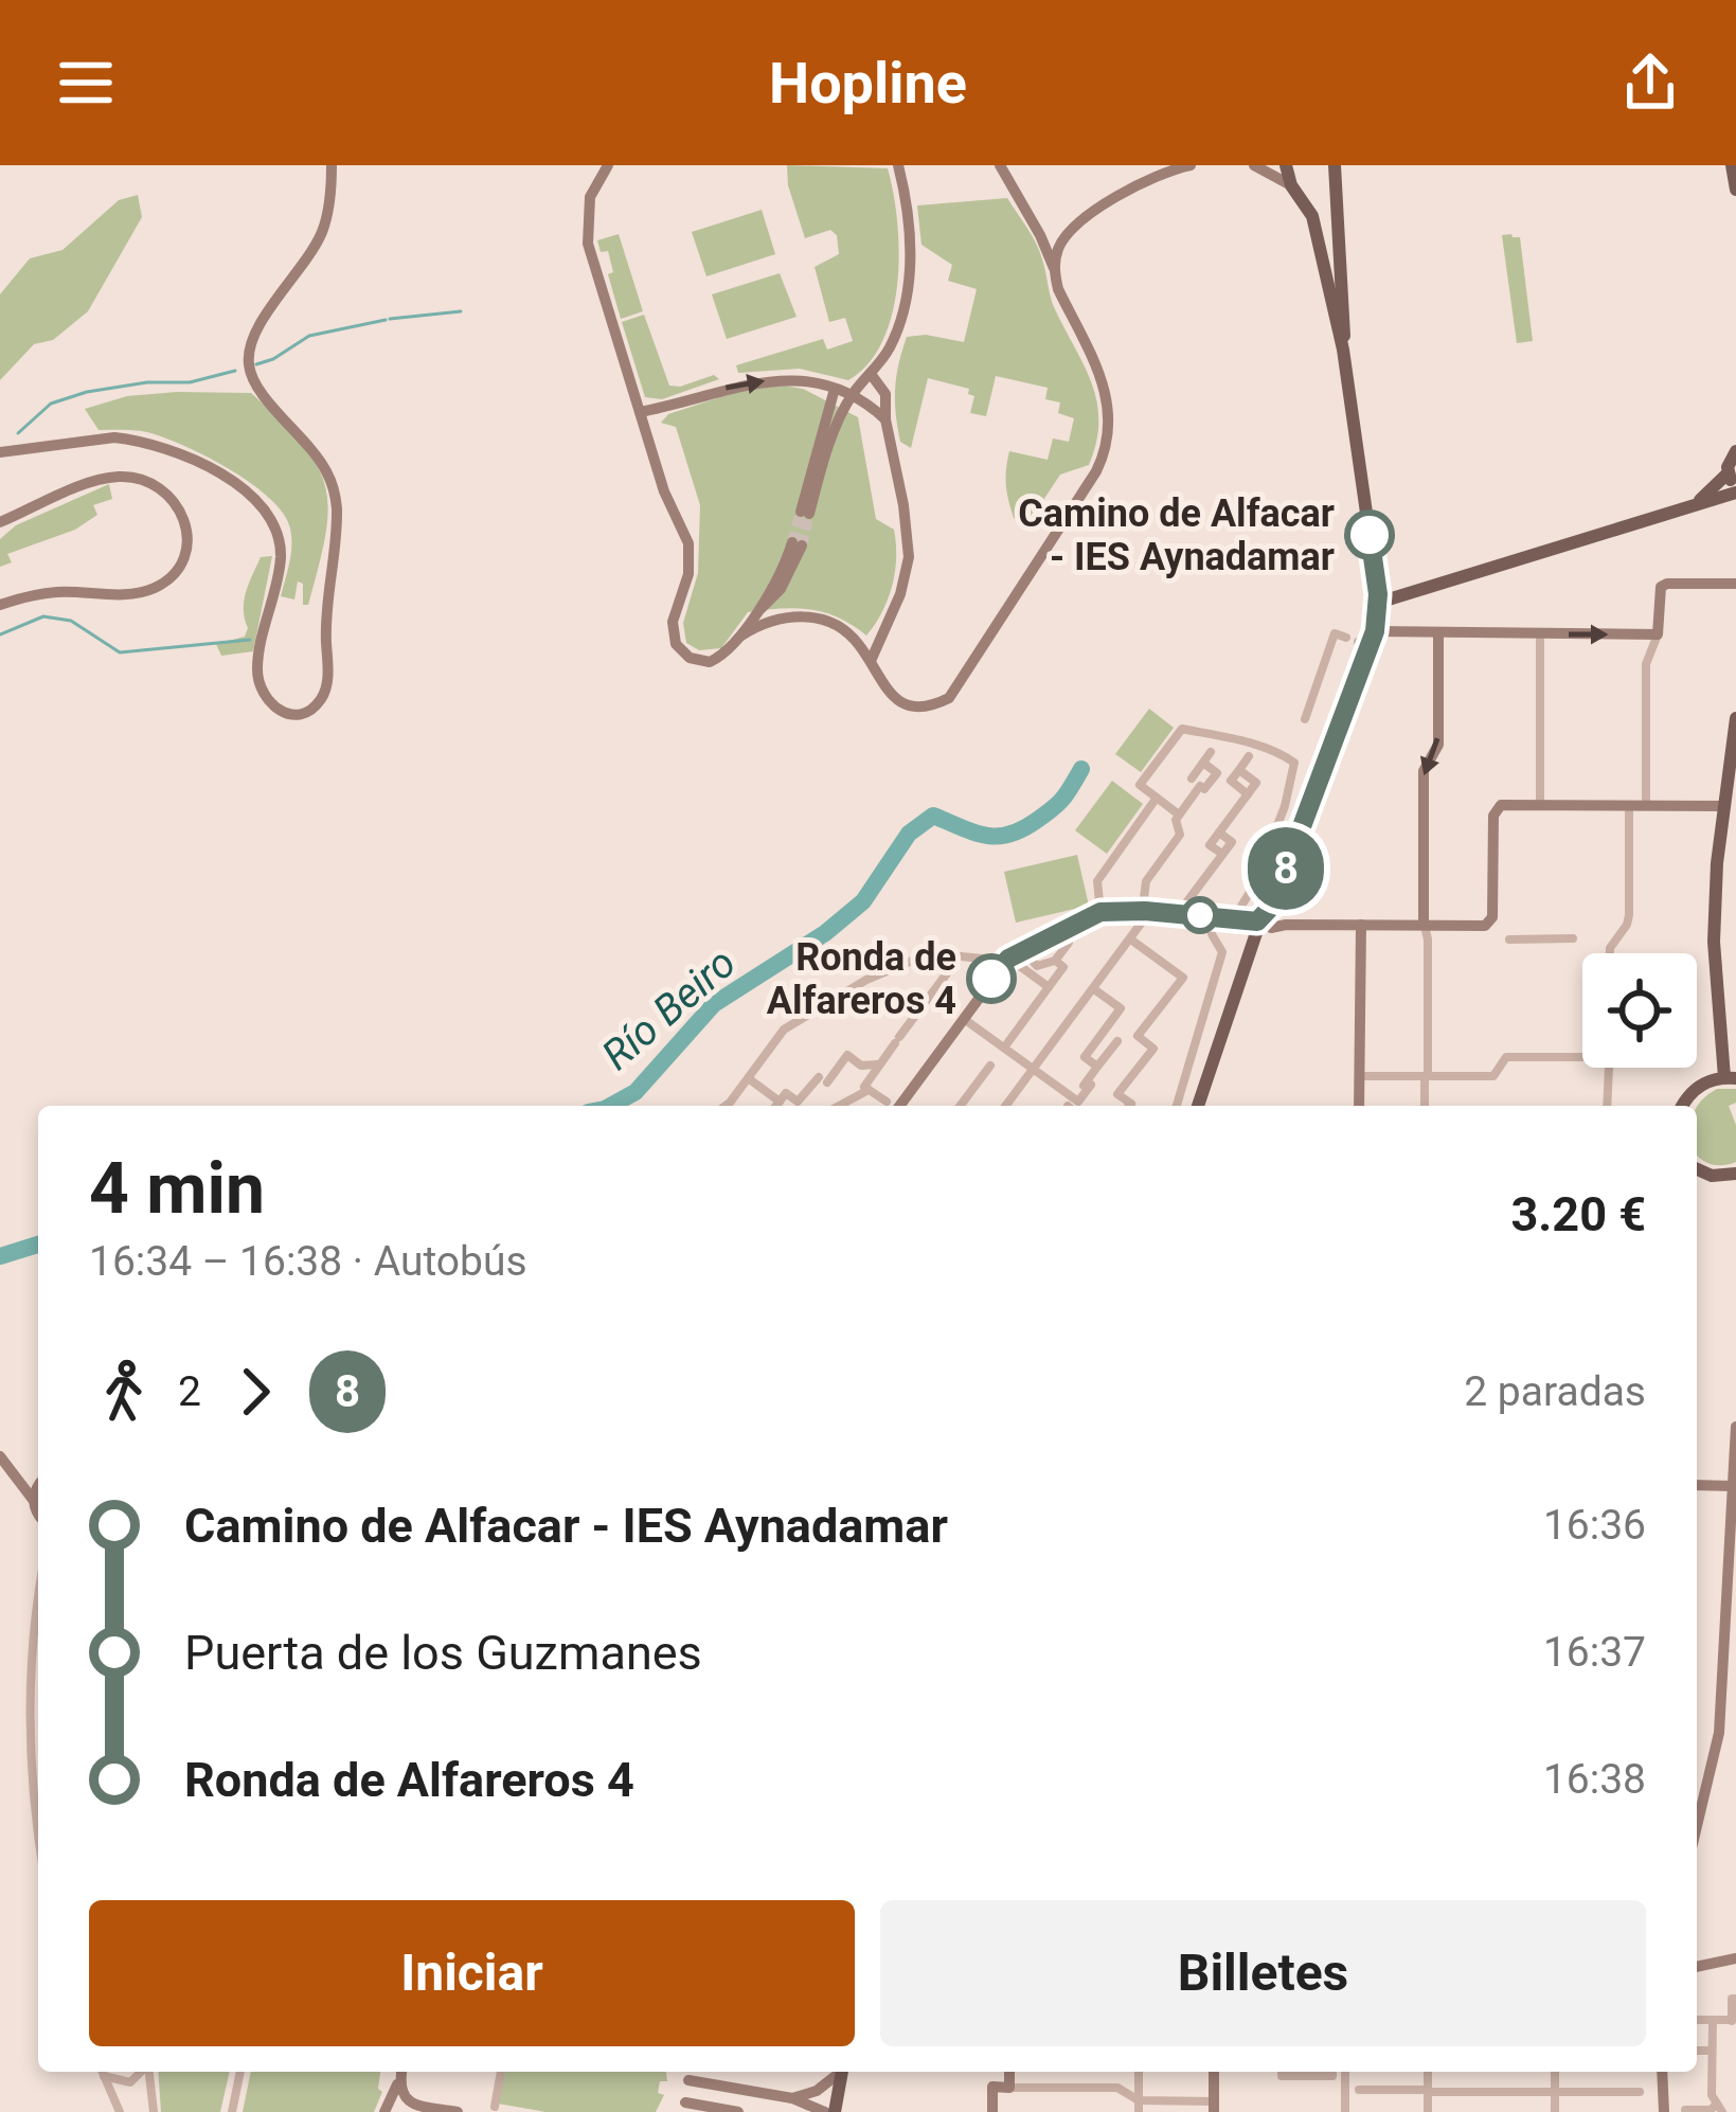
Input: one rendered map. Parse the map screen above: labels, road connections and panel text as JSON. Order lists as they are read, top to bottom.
{
  "water": ["Río Beiro"],
  "places": ["Camino de Alfacar - IES Aynadamar", "Ronda de Alfareros 4"],
  "lines": ["bus line 8"],
  "page": {
    "header": "Hopline",
    "on_map": "8",
    "heading": ["4 min", "16:34 – 16:38 · Autobús", "3.20 €"],
    "legs": ["2", "8", "2 paradas"],
    "list": [
      {
        "name": "Camino de Alfacar - IES Aynadamar",
        "value": "16:36"
      },
      {
        "name": "Puerta de los Guzmanes",
        "value": "16:37"
      },
      {
        "name": "Ronda de Alfareros 4",
        "value": "16:38"
      }
    ],
    "buttons": ["Iniciar", "Billetes"]
  }
}
